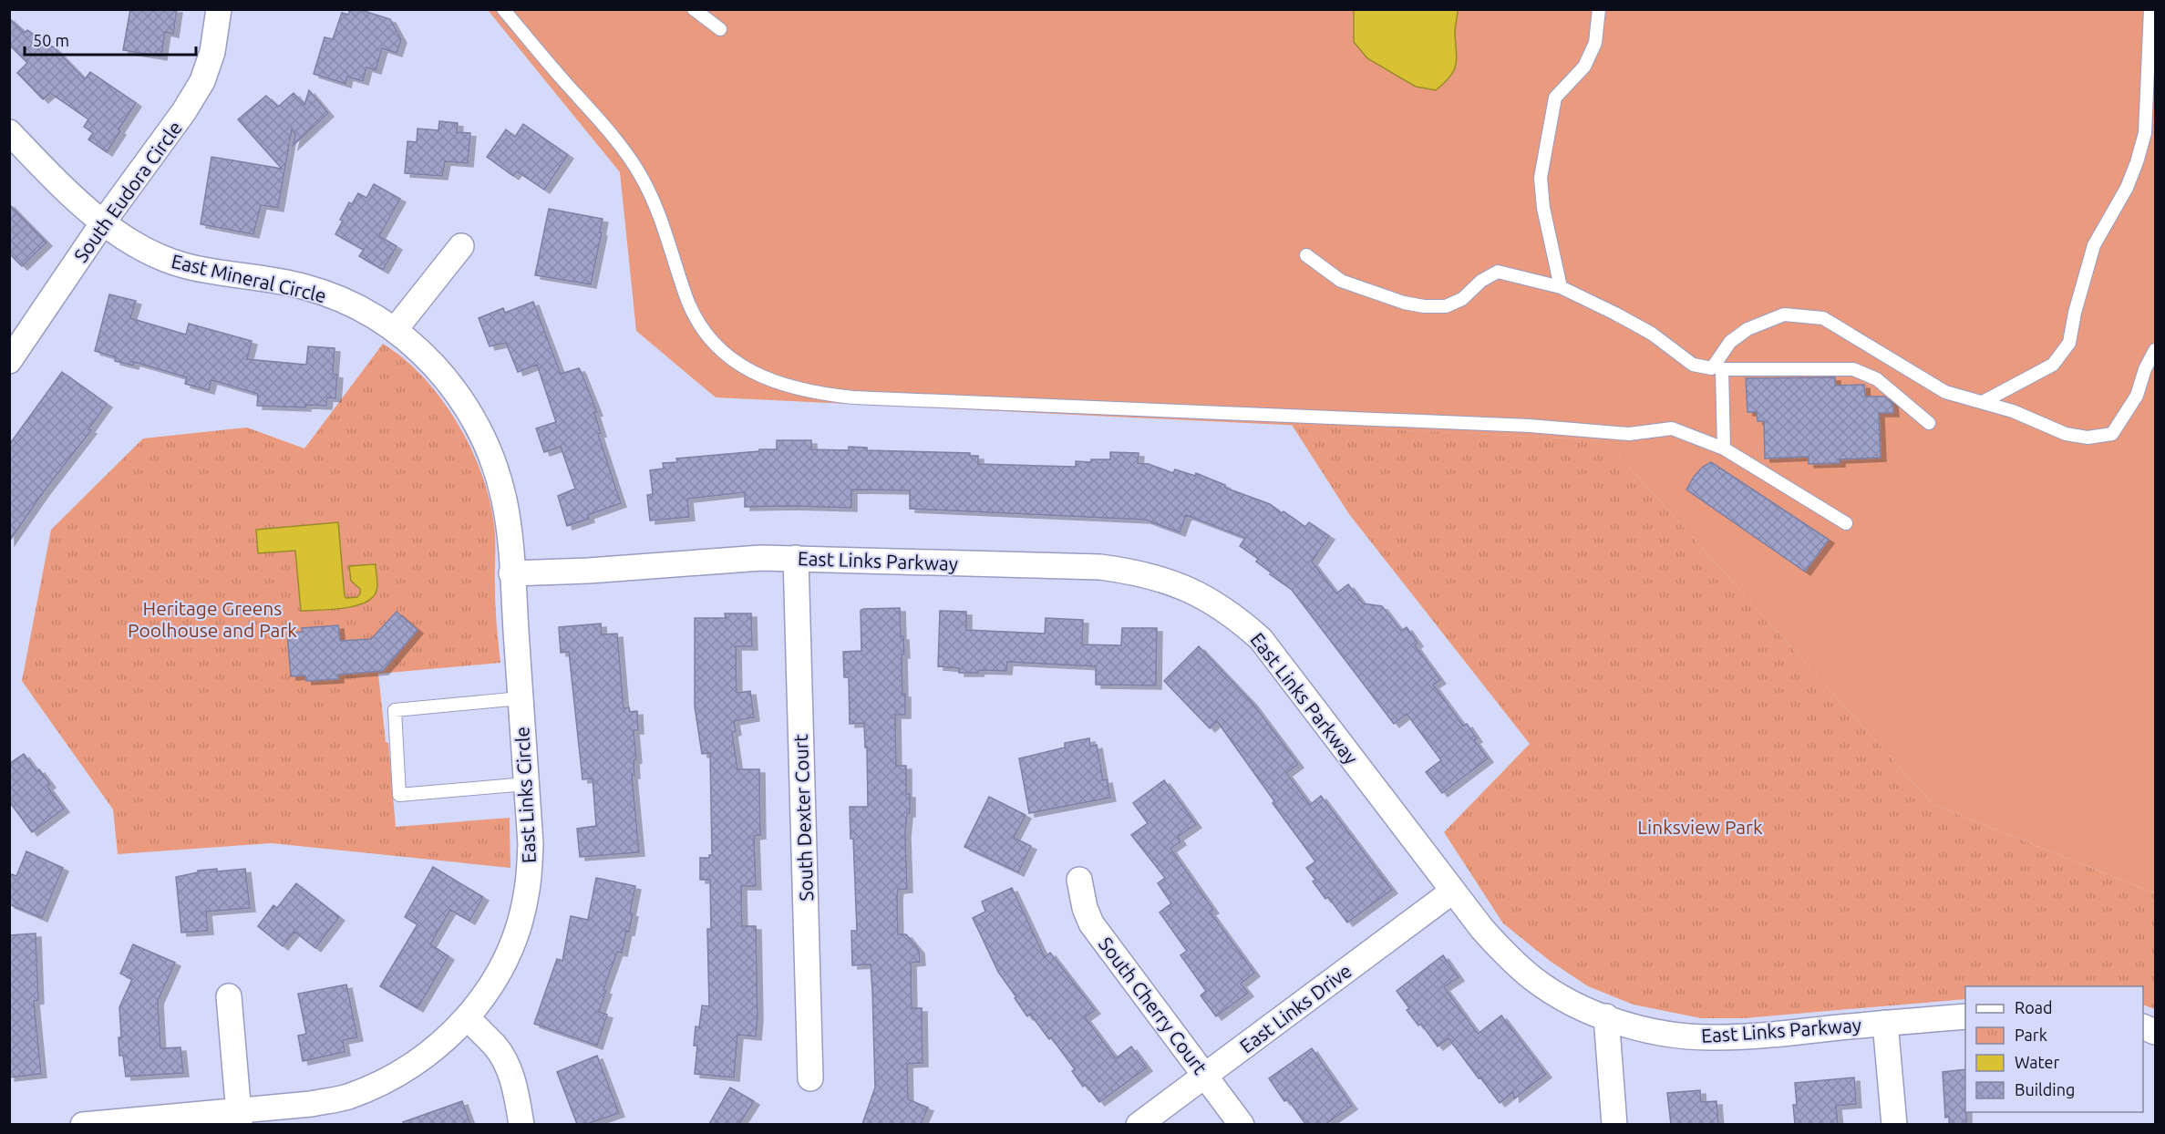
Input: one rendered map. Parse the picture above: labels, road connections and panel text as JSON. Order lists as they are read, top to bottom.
{
  "streets": {
    "street": [
      "South Eudora Circle",
      "East Mineral Circle",
      "East Links Parkway",
      "East Links Circle",
      "South Dexter Court",
      "South Cherry Court",
      "East Links Drive"
    ]
  },
  "crossings": [
    ["South Eudora Circle", "East Mineral Circle"],
    ["East Mineral Circle", "East Links Parkway"],
    ["East Mineral Circle", "East Links Circle"],
    ["East Links Parkway", "East Links Circle"],
    ["East Links Parkway", "South Dexter Court"],
    ["East Links Parkway", "East Links Drive"],
    ["South Cherry Court", "East Links Drive"]
  ],
  "parks": ["Heritage Greens Poolhouse and Park", "Linksview Park"],
  "legend": [
    "Road",
    "Park",
    "Water",
    "Building"
  ],
  "scale_bar": "50 m"
}
